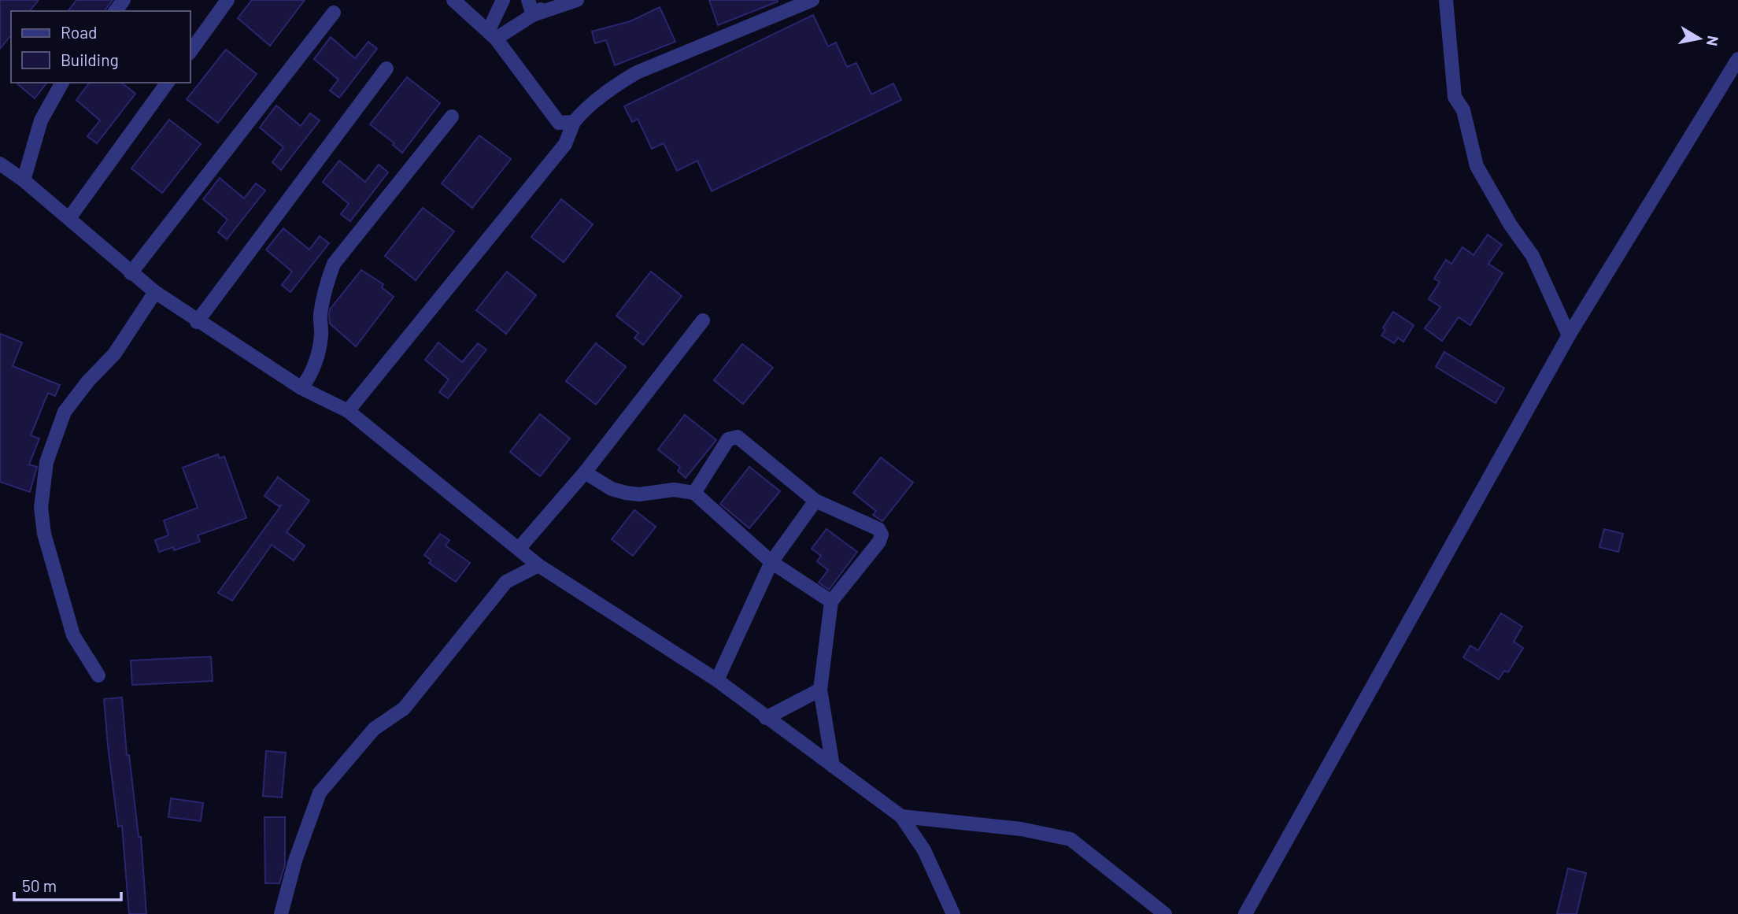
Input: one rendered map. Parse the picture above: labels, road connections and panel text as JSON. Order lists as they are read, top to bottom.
{
  "legend": ["Road", "Building"],
  "scale_bar": "50 m",
  "north": "right"
}
